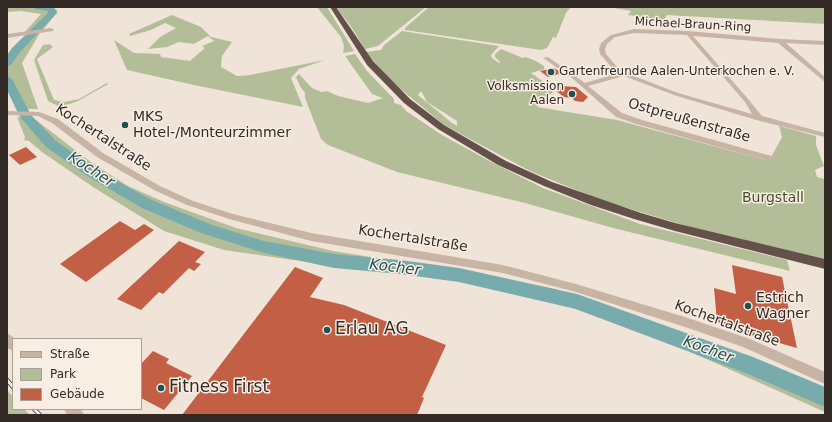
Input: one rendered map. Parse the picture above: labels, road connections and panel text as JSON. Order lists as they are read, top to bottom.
{
  "streets": {
    "street": ["Michael-Braun-Ring", "Ostpreußenstraße", "Kochertalstraße"]
  },
  "water": ["Kocher"],
  "parks": ["Burgstall"],
  "places": [
    "Gartenfreunde Aalen-Unterkochen e. V.",
    "Volksmission Aalen",
    "MKS Hotel-/Monteurzimmer",
    "Estrich Wagner",
    "Erlau AG",
    "Fitness First"
  ],
  "legend": ["Straße", "Park", "Gebäude"]
}
